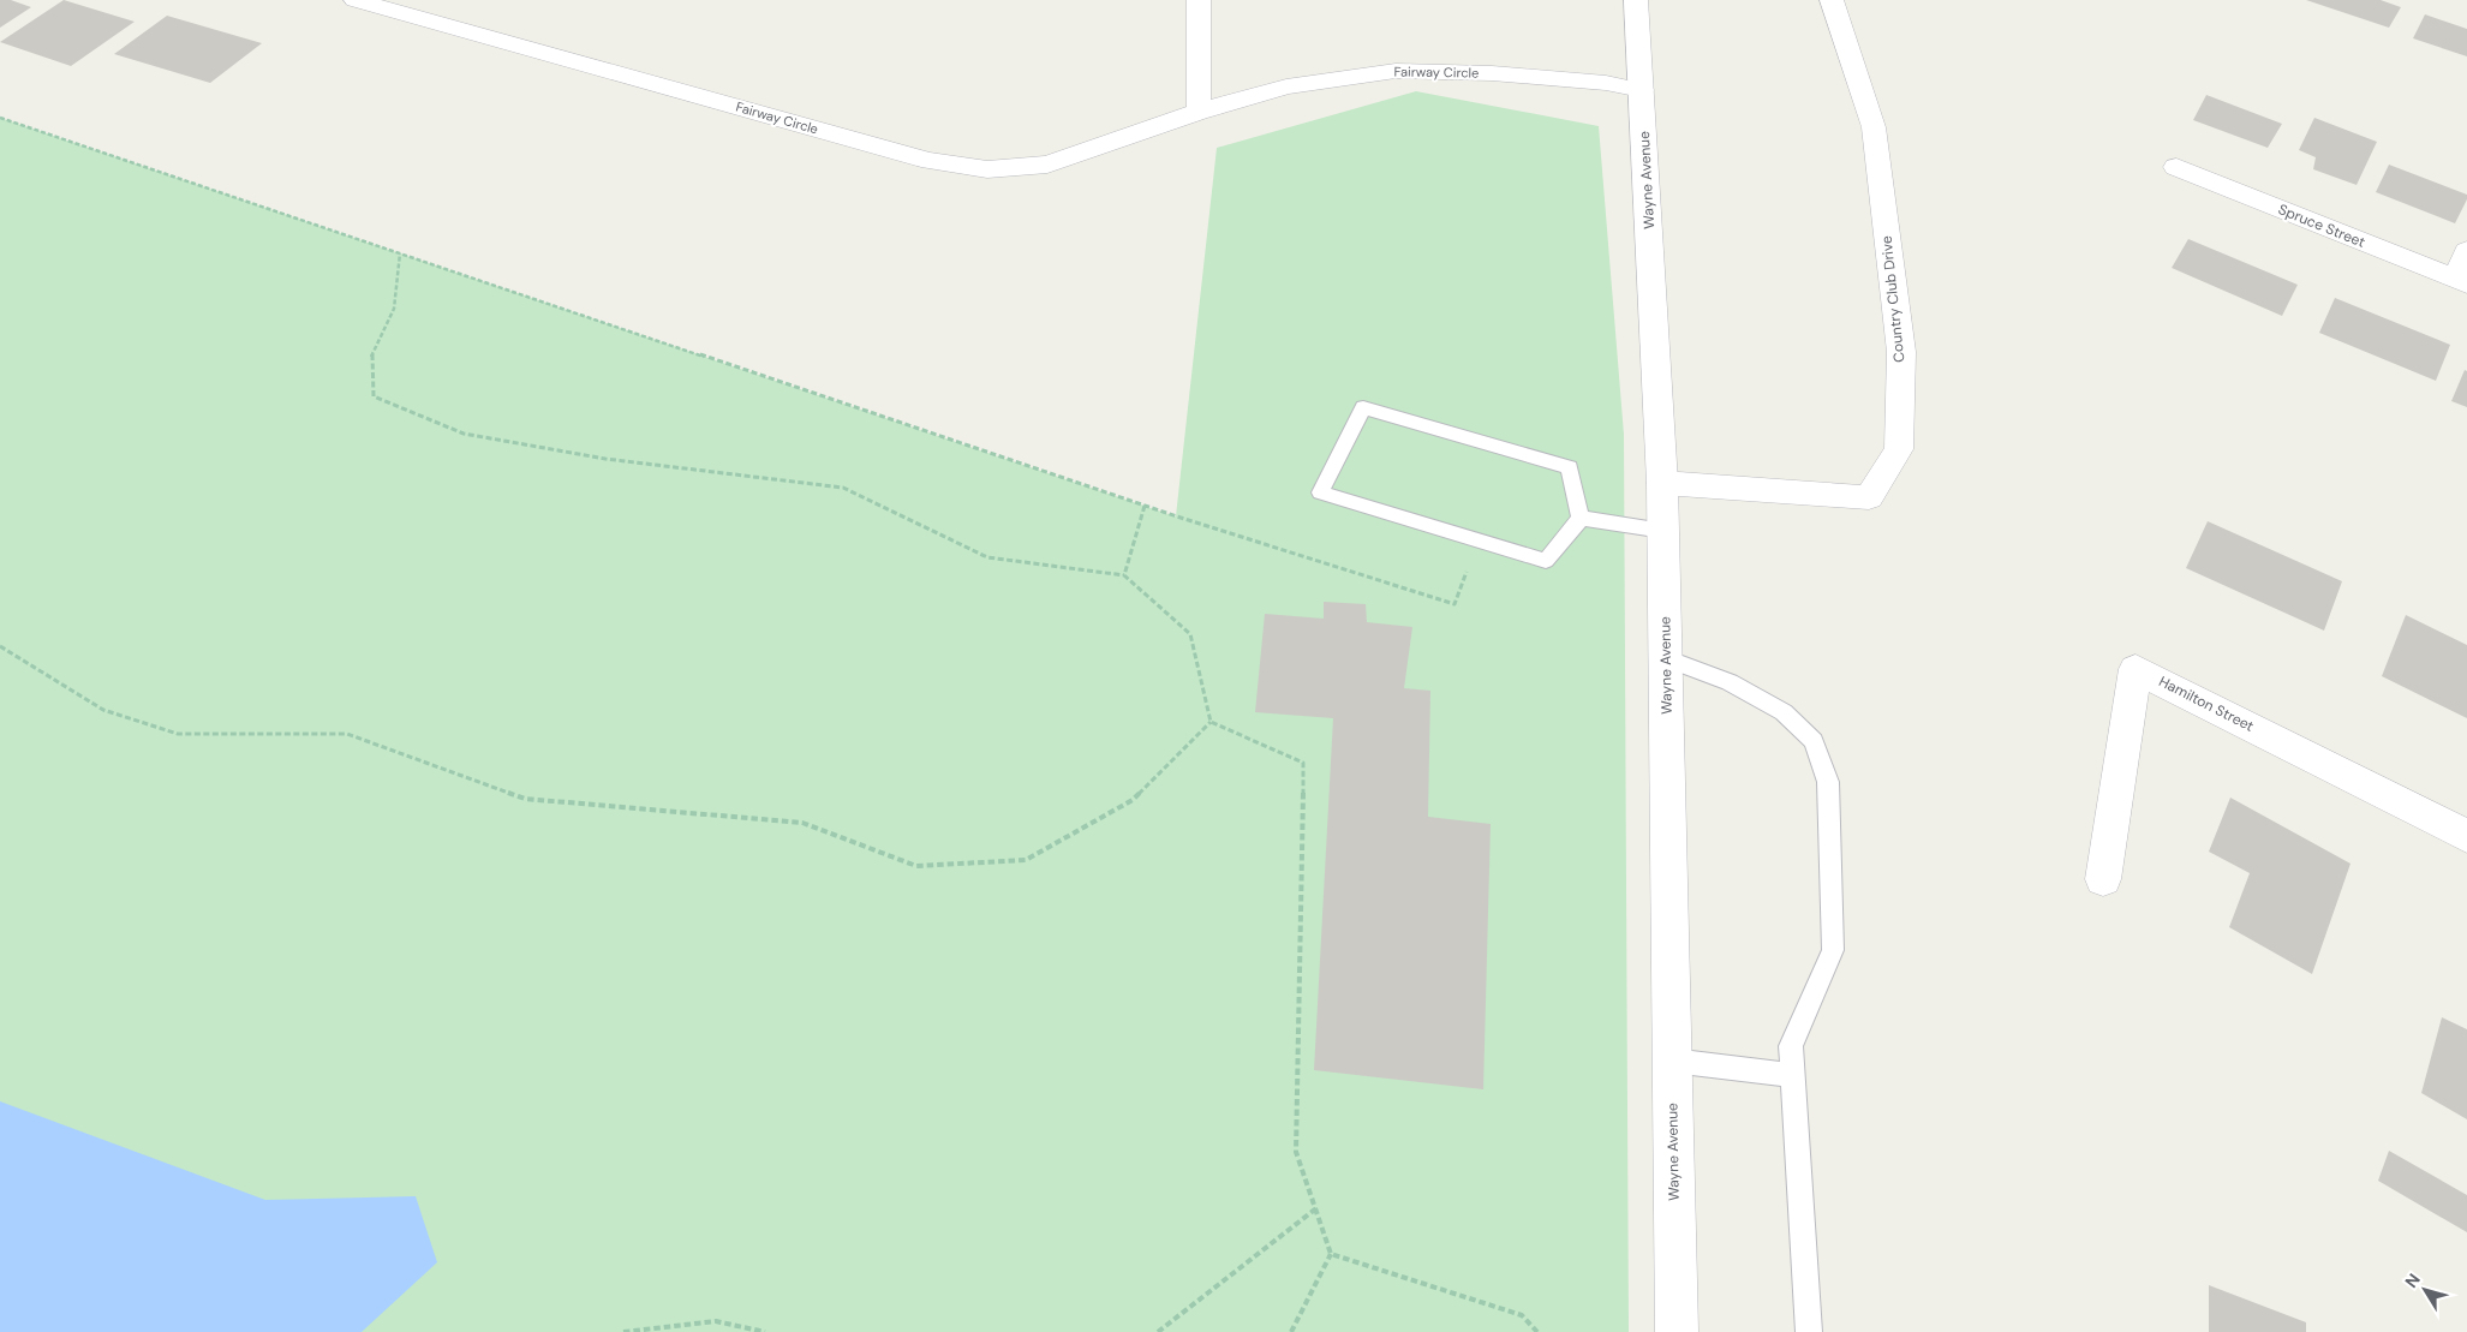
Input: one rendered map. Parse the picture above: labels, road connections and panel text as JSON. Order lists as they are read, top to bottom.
{
  "streets": {
    "street": [
      "Fairway Circle",
      "Wayne Avenue",
      "Spruce Street",
      "Country Club Drive",
      "Hamilton Street"
    ]
  },
  "crossings": [
    ["Fairway Circle", "Wayne Avenue"],
    ["Wayne Avenue", "Country Club Drive"]
  ],
  "north": "top left"
}
